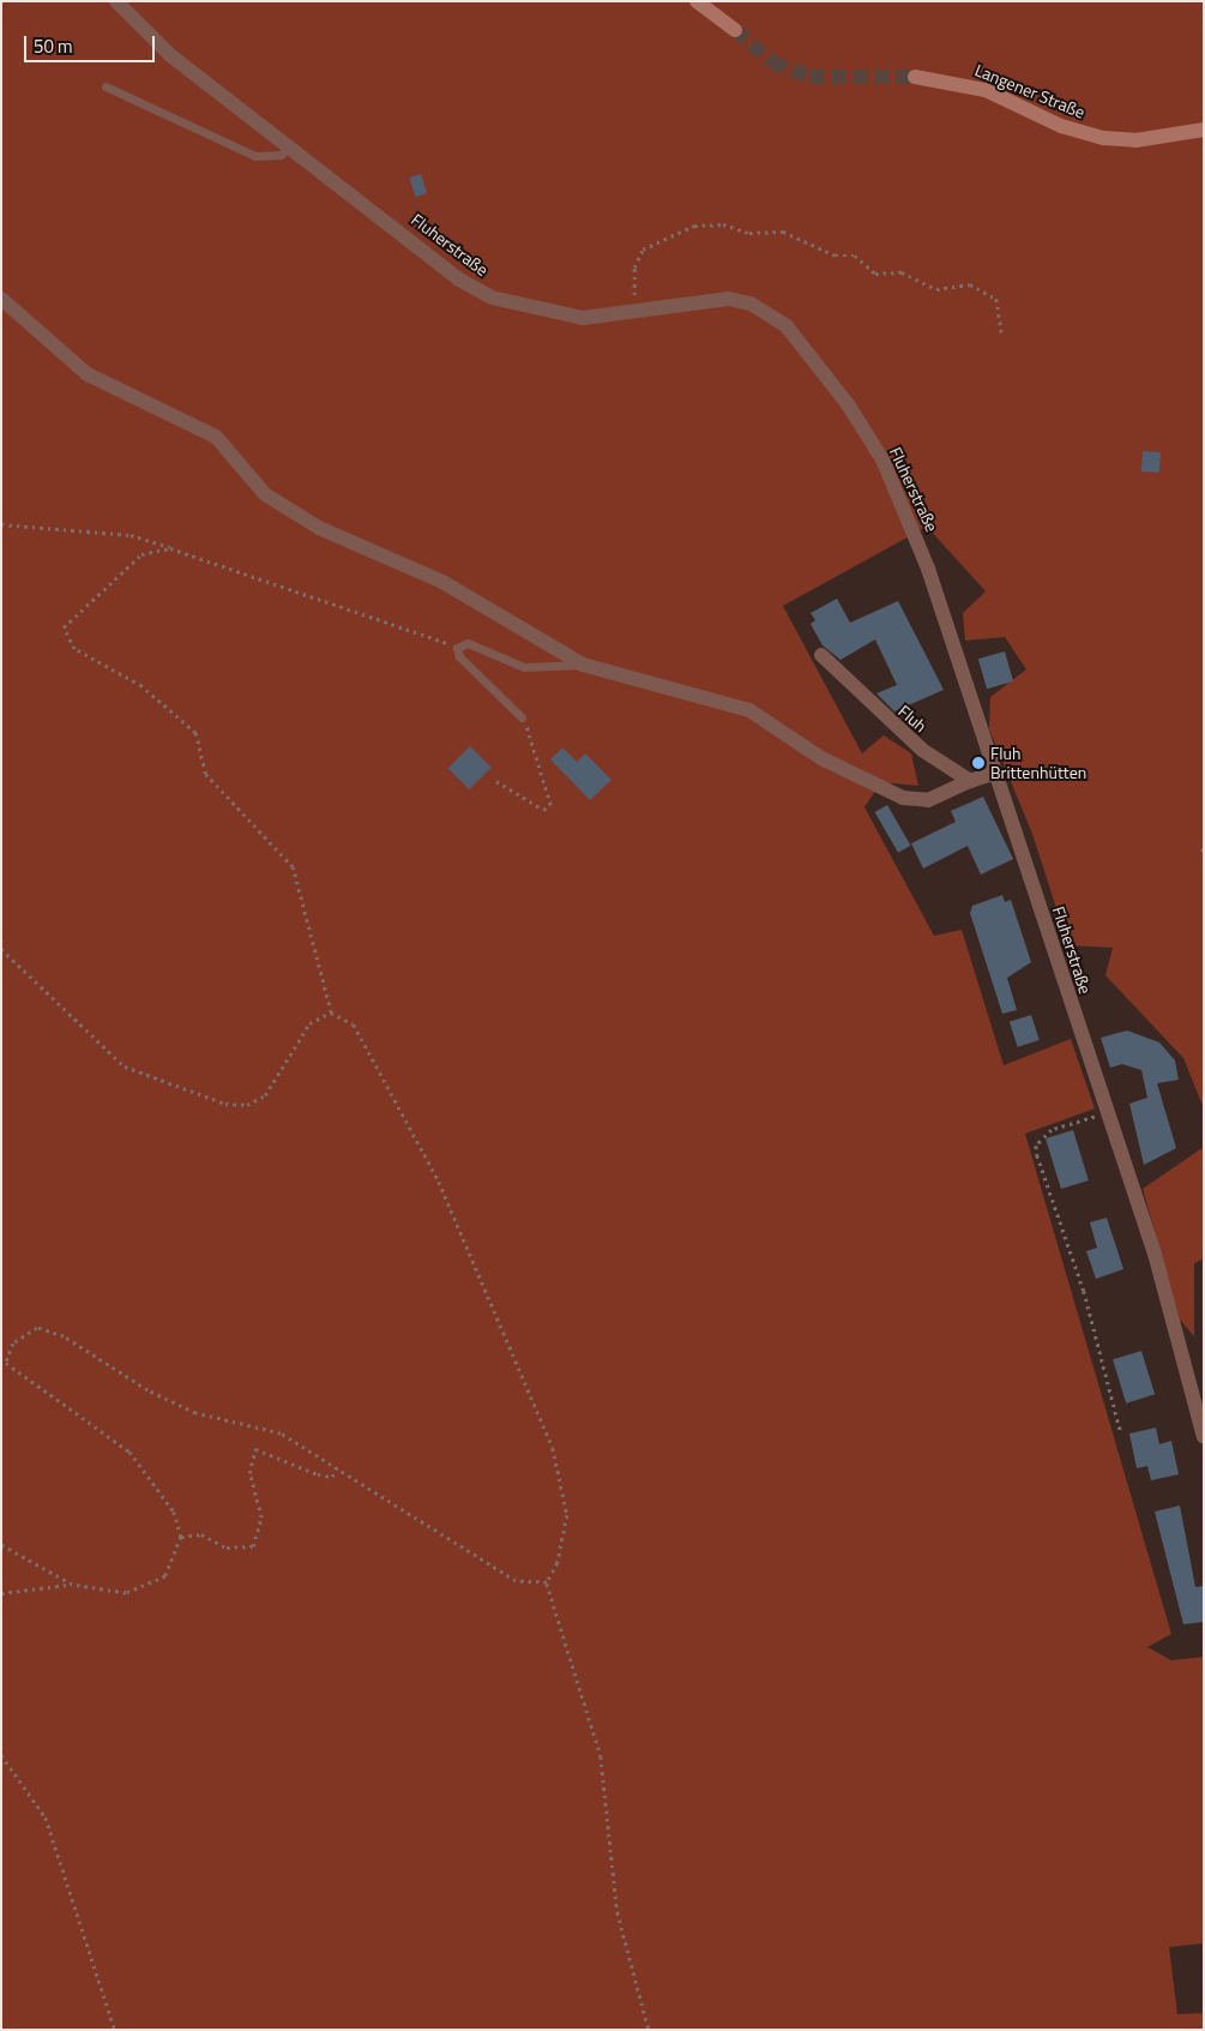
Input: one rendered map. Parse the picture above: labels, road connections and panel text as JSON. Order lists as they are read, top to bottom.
{
  "streets": {
    "main road": ["Langener Straße"],
    "street": ["Fluherstraße", "Fluh"]
  },
  "places": ["Fluh Brittenhütten"],
  "scale_bar": "50 m"
}
